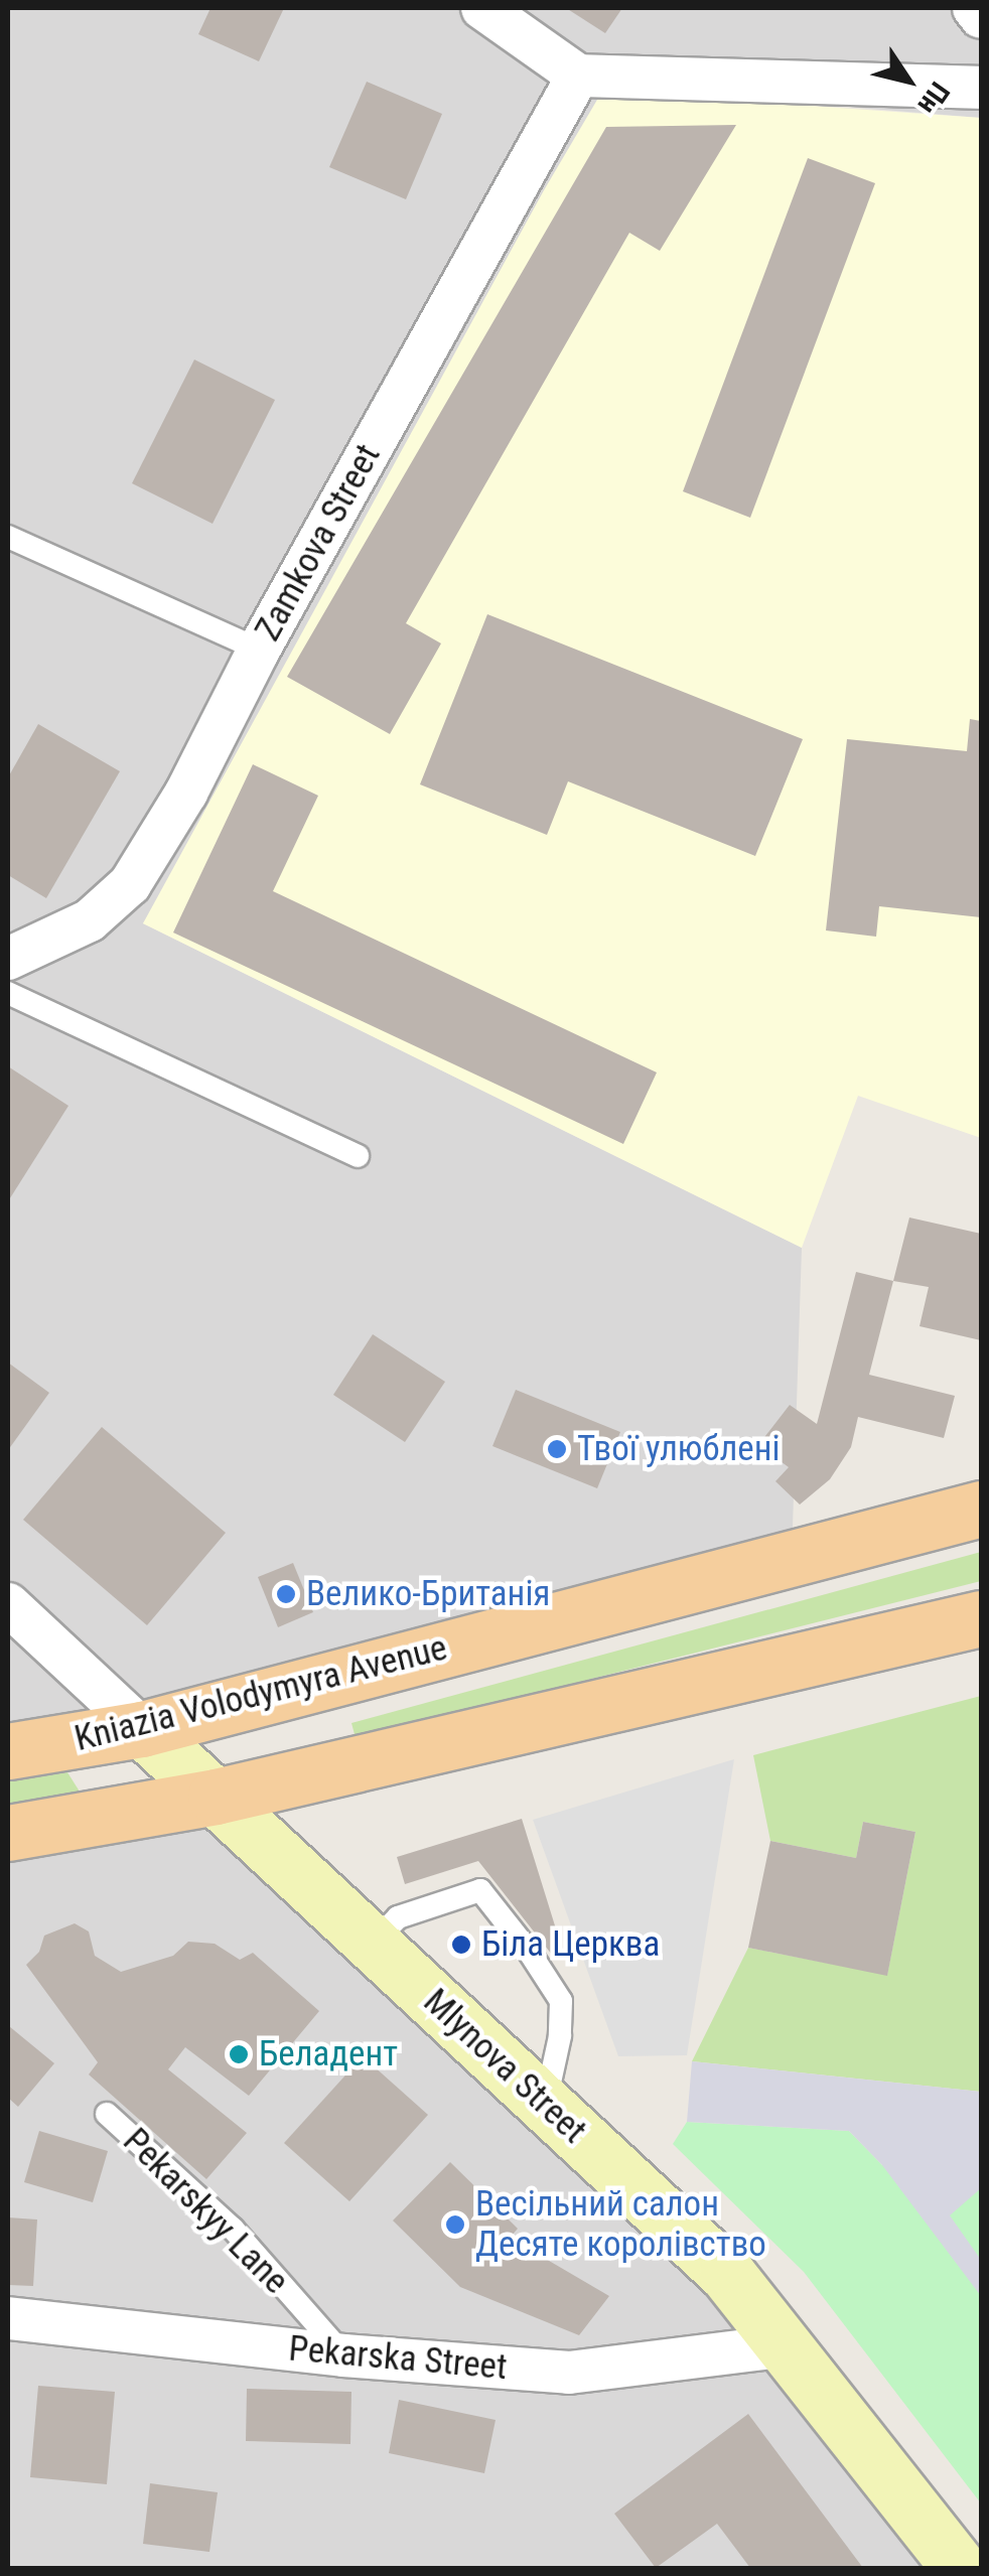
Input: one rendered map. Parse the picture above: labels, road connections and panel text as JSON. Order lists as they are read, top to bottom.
{
  "streets": {
    "main road": ["Kniazia Volodymyra Avenue"],
    "street": ["Zamkova Street", "Mlynova Street", "Pekarska Street"],
    "lane": ["Pekarskyy Lane"]
  },
  "crossings": [
    ["Kniazia Volodymyra Avenue", "Mlynova Street"],
    ["Mlynova Street", "Pekarska Street"],
    ["Pekarskyy Lane", "Pekarska Street"]
  ],
  "places": [
    "Твої улюблені",
    "Велико-Британія",
    "Біла Церква",
    "Беладент",
    "Весільний салон Десяте королівство"
  ],
  "north": "bottom right"
}
